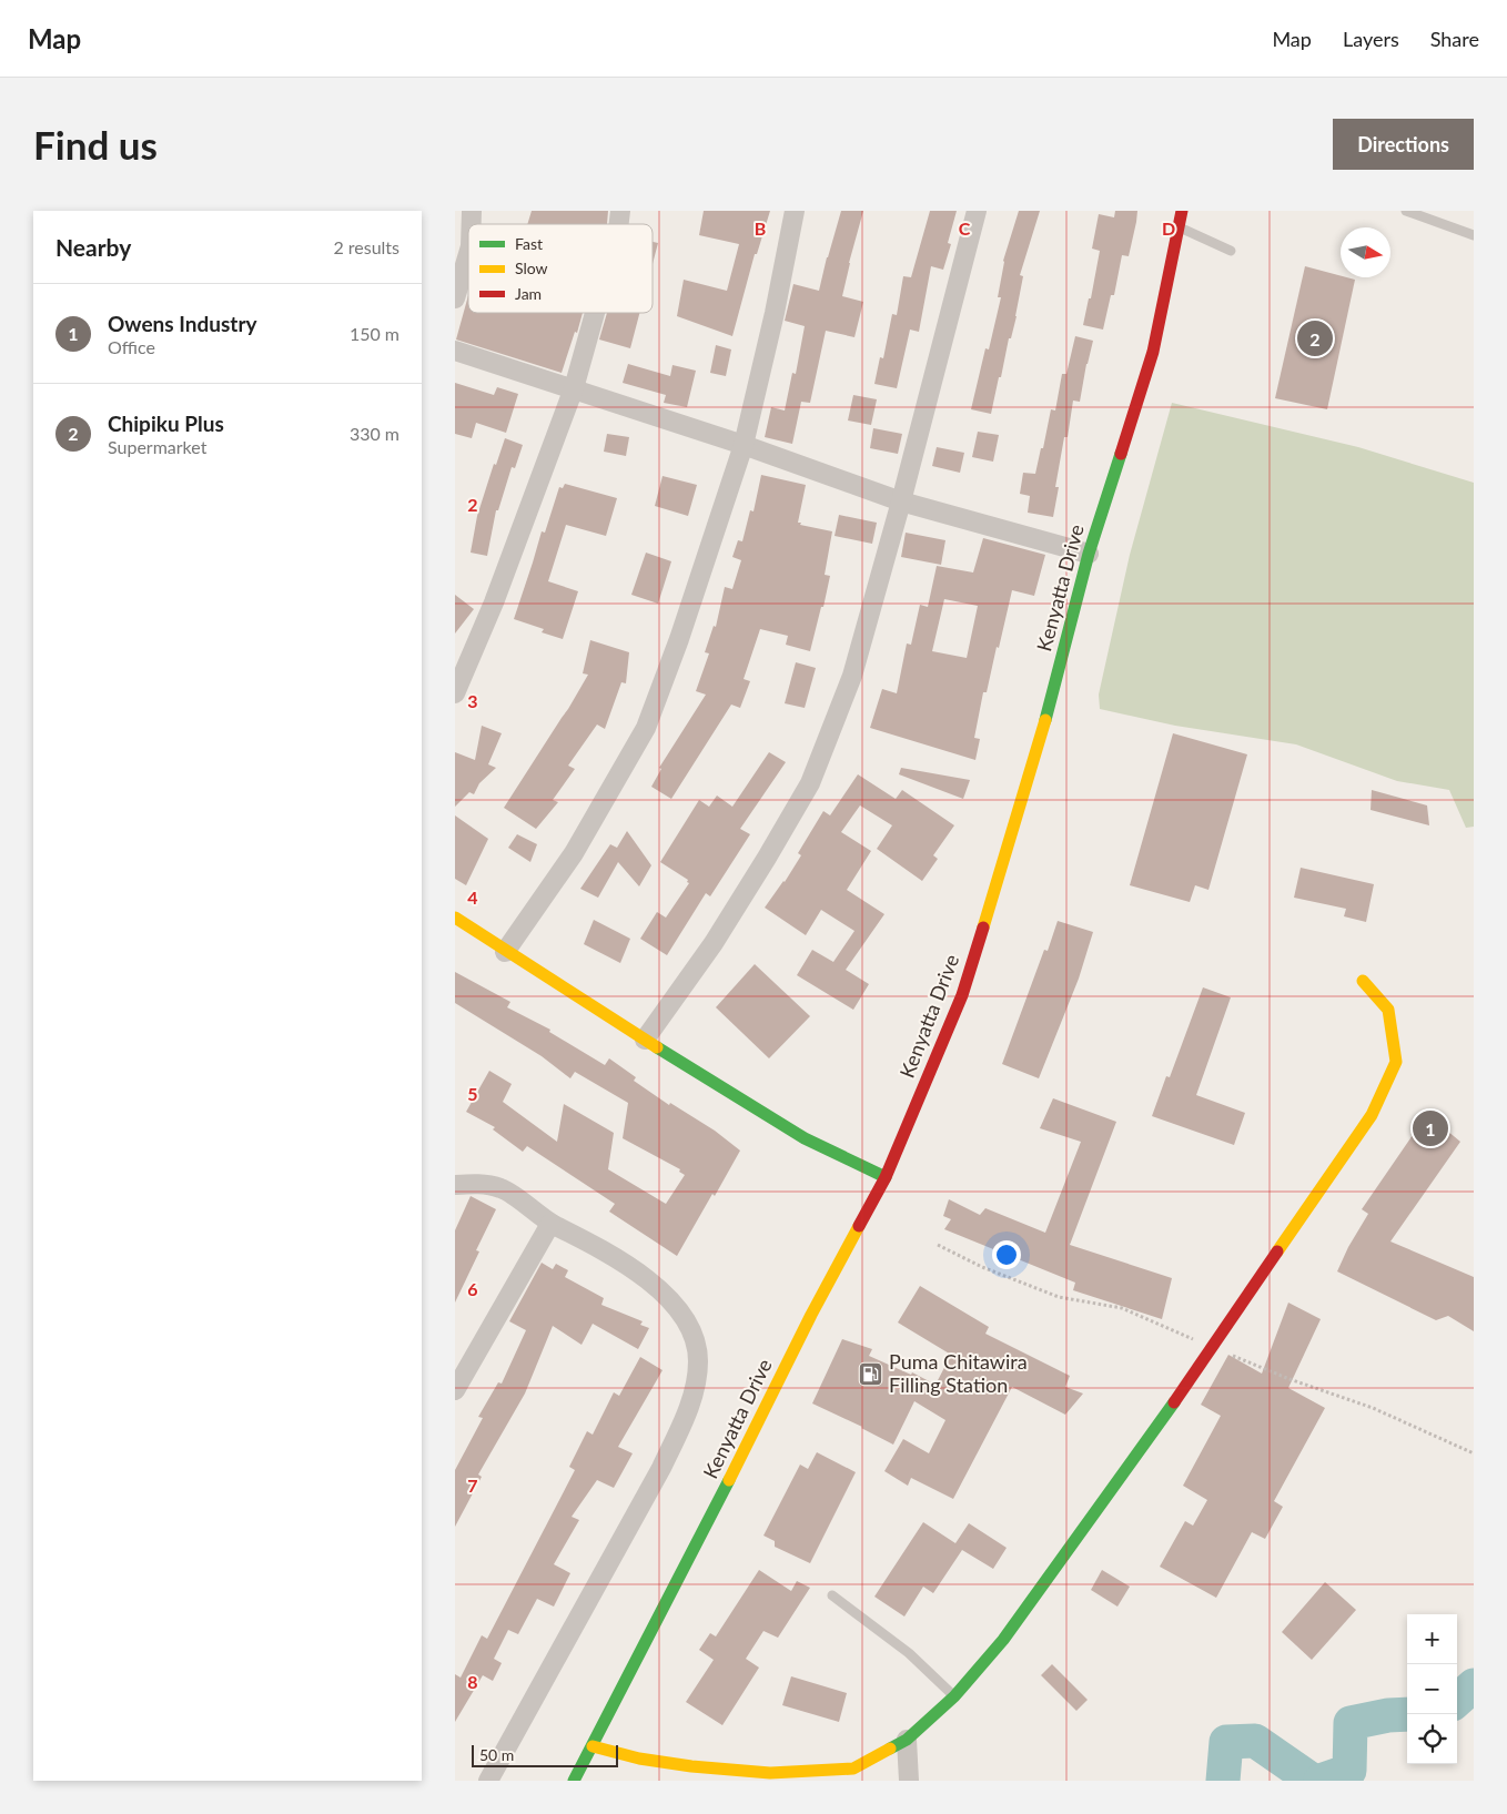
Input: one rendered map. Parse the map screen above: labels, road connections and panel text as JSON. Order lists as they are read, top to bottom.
{
  "streets": {
    "street": ["Kenyatta Drive"]
  },
  "places": {
    "fuel station": ["Puma Chitawira Filling Station"]
  },
  "legend": ["Fast", "Slow", "Jam"],
  "scale_bar": "50 m",
  "north": "right",
  "page": {
    "header": "Map",
    "nav": ["Map", "Layers", "Share"],
    "buttons": "Directions",
    "title": "Find us",
    "heading": ["Nearby", "2 results"],
    "list": [
      {
        "mark": "1",
        "name": "Owens Industry",
        "note": "Office",
        "value": "150 m"
      },
      {
        "mark": "2",
        "name": "Chipiku Plus",
        "note": "Supermarket",
        "value": "330 m"
      }
    ],
    "pins": ["2", "1"],
    "map_buttons": ["+", "−"],
    "scale": "50 m"
  },
  "grid": {
    "columns": ["B", "C", "D"],
    "rows": [
      "2",
      "3",
      "4",
      "5",
      "6",
      "7",
      "8"
    ]
  }
}
